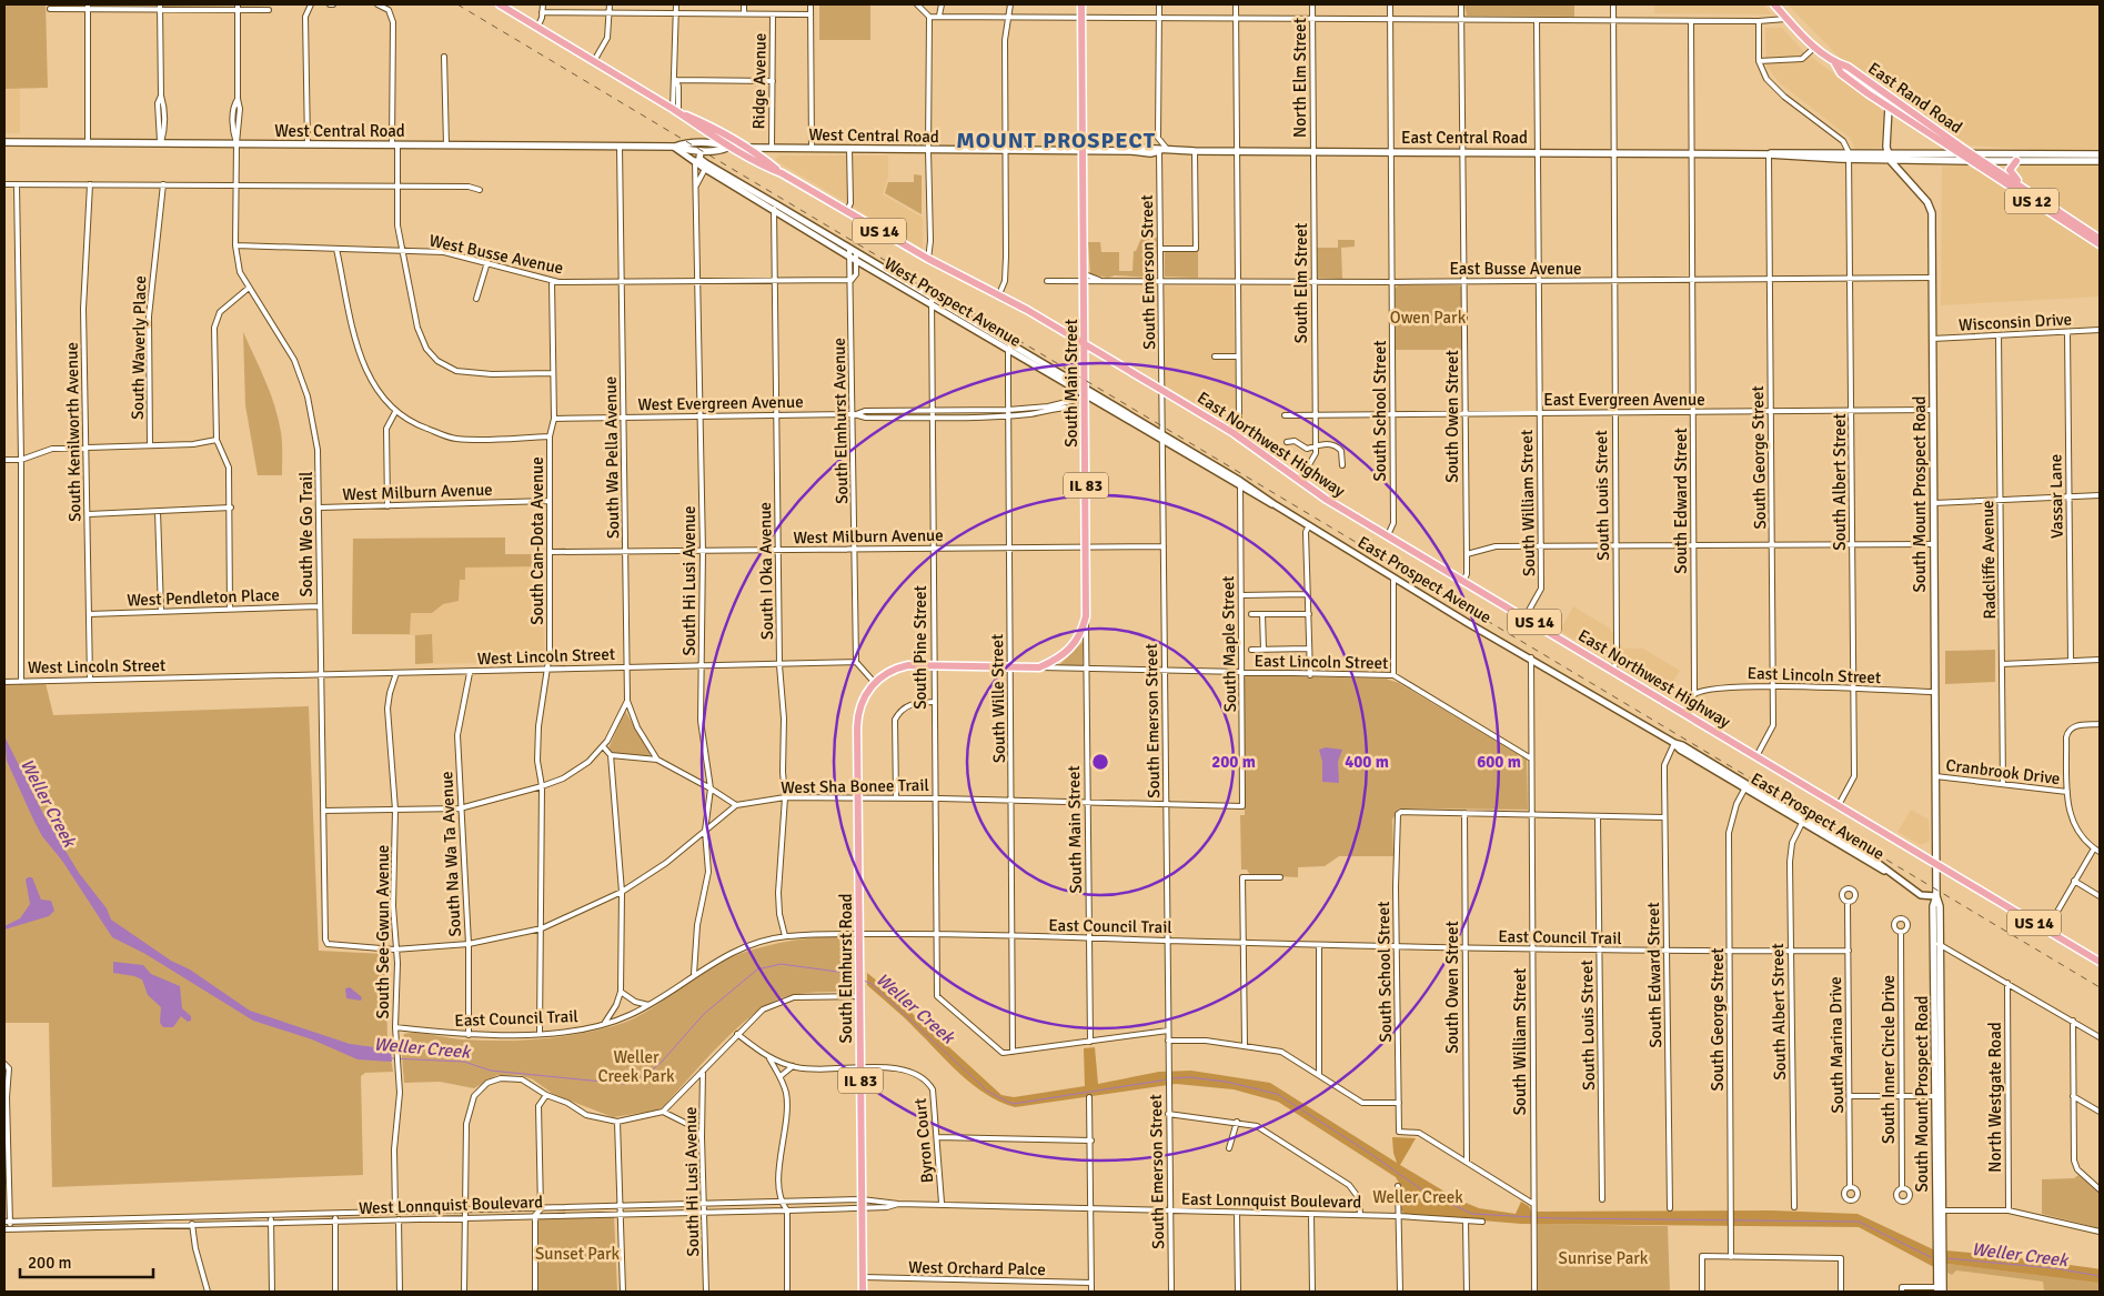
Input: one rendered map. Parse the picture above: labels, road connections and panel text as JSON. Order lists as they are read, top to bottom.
{
  "streets": {
    "main road": [
      "East Rand Road",
      "West Central Road",
      "East Central Road",
      "US 12",
      "US 14",
      "South Main Street",
      "East Northwest Highway",
      "IL 83",
      "South Mount Prospect Road",
      "South Elmhurst Road"
    ],
    "street": [
      "North Elm Street",
      "Ridge Avenue",
      "West Busse Avenue",
      "East Busse Avenue",
      "South Emerson Street",
      "South Elm Street",
      "West Prospect Avenue",
      "Wisconsin Drive",
      "South Waverly Place",
      "East Evergreen Avenue",
      "West Evergreen Avenue",
      "South School Street",
      "South Owen Street",
      "South Elmhurst Avenue",
      "South Kenilworth Avenue",
      "South Wa Pella Avenue",
      "South George Street",
      "South Albert Street",
      "West Milburn Avenue",
      "South Louis Street",
      "Vassar Lane",
      "South Edward Street",
      "South William Street",
      "South We Go Trail",
      "South Can-Dota Avenue",
      "Radcliffe Avenue",
      "South I Oka Avenue",
      "East Prospect Avenue",
      "South Hi Lusi Avenue",
      "West Pendleton Place",
      "South Maple Street",
      "South Pine Street",
      "West Lincoln Street",
      "East Lincoln Street",
      "South Wille Street",
      "Cranbrook Drive",
      "West Sha Bonee Trail",
      "South Na Wa Ta Avenue",
      "East Council Trail",
      "South See-Gwun Avenue",
      "South Marina Drive",
      "South Inner Circle Drive",
      "North Westgate Road",
      "Byron Court",
      "East Lonnquist Boulevard",
      "West Lonnquist Boulevard",
      "West Orchard Palce"
    ]
  },
  "crossings": [
    ["North Elm Street", "East Central Road"],
    ["North Elm Street", "South Elm Street"],
    ["Ridge Avenue", "West Central Road"],
    ["East Rand Road", "East Central Road"],
    ["East Rand Road", "US 12"],
    ["East Rand Road", "South Mount Prospect Road"],
    ["West Central Road", "East Central Road"],
    ["West Central Road", "US 14"],
    ["West Central Road", "West Prospect Avenue"],
    ["West Central Road", "South Main Street"],
    ["West Central Road", "South Wa Pella Avenue"],
    ["West Central Road", "IL 83"],
    ["West Central Road", "South We Go Trail"],
    ["East Central Road", "US 12"],
    ["East Central Road", "South Emerson Street"],
    ["East Central Road", "South Elm Street"],
    ["East Central Road", "South Main Street"],
    ["East Central Road", "South School Street"],
    ["East Central Road", "South Owen Street"],
    ["East Central Road", "South George Street"],
    ["East Central Road", "South Albert Street"],
    ["East Central Road", "IL 83"],
    ["East Central Road", "South Mount Prospect Road"],
    ["East Central Road", "South Louis Street"],
    ["East Central Road", "South Edward Street"],
    ["East Central Road", "South William Street"],
    ["US 14", "South Main Street"],
    ["US 14", "East Northwest Highway"],
    ["West Busse Avenue", "South Elmhurst Avenue"],
    ["West Busse Avenue", "South Wa Pella Avenue"],
    ["West Busse Avenue", "South We Go Trail"],
    ["West Busse Avenue", "South Can-Dota Avenue"],
    ["West Busse Avenue", "South I Oka Avenue"],
    ["West Busse Avenue", "South Hi Lusi Avenue"],
    ["East Busse Avenue", "South Emerson Street"],
    ["East Busse Avenue", "South Elm Street"],
    ["East Busse Avenue", "South Main Street"],
    ["East Busse Avenue", "South School Street"],
    ["East Busse Avenue", "South Owen Street"],
    ["East Busse Avenue", "South George Street"],
    ["East Busse Avenue", "South Albert Street"],
    ["East Busse Avenue", "South Mount Prospect Road"],
    ["East Busse Avenue", "South Louis Street"],
    ["East Busse Avenue", "South Edward Street"],
    ["East Busse Avenue", "South William Street"],
    ["South Emerson Street", "East Northwest Highway"],
    ["South Emerson Street", "West Milburn Avenue"],
    ["South Emerson Street", "East Prospect Avenue"],
    ["South Emerson Street", "East Lincoln Street"],
    ["South Emerson Street", "West Sha Bonee Trail"],
    ["South Emerson Street", "East Council Trail"],
    ["South Emerson Street", "East Lonnquist Boulevard"],
    ["South Elm Street", "East Evergreen Avenue"],
    ["West Prospect Avenue", "South Main Street"],
    ["West Prospect Avenue", "West Evergreen Avenue"],
    ["West Prospect Avenue", "South Elmhurst Avenue"],
    ["West Prospect Avenue", "South I Oka Avenue"],
    ["West Prospect Avenue", "East Prospect Avenue"],
    ["West Prospect Avenue", "South Hi Lusi Avenue"],
    ["West Prospect Avenue", "South Pine Street"],
    ["West Prospect Avenue", "South Wille Street"],
    ["Wisconsin Drive", "South Mount Prospect Road"],
    ["Wisconsin Drive", "Vassar Lane"],
    ["Wisconsin Drive", "Radcliffe Avenue"],
    ["South Main Street", "West Evergreen Avenue"],
    ["South Main Street", "East Northwest Highway"],
    ["South Main Street", "IL 83"],
    ["South Main Street", "West Milburn Avenue"],
    ["South Main Street", "East Prospect Avenue"],
    ["South Main Street", "East Lincoln Street"],
    ["South Main Street", "West Sha Bonee Trail"],
    ["South Main Street", "East Council Trail"],
    ["East Evergreen Avenue", "South School Street"],
    ["East Evergreen Avenue", "South Owen Street"],
    ["East Evergreen Avenue", "South George Street"],
    ["East Evergreen Avenue", "South Albert Street"],
    ["East Evergreen Avenue", "South Mount Prospect Road"],
    ["East Evergreen Avenue", "South Louis Street"],
    ["East Evergreen Avenue", "South Edward Street"],
    ["East Evergreen Avenue", "South William Street"],
    ["West Evergreen Avenue", "South Elmhurst Avenue"],
    ["West Evergreen Avenue", "South Wa Pella Avenue"],
    ["West Evergreen Avenue", "South Can-Dota Avenue"],
    ["West Evergreen Avenue", "South I Oka Avenue"],
    ["West Evergreen Avenue", "East Prospect Avenue"],
    ["West Evergreen Avenue", "South Hi Lusi Avenue"],
    ["West Evergreen Avenue", "South Pine Street"],
    ["West Evergreen Avenue", "South Wille Street"],
    ["South School Street", "South Owen Street"],
    ["South School Street", "East Northwest Highway"],
    ["South School Street", "East Council Trail"],
    ["South Owen Street", "East Northwest Highway"],
    ["South Owen Street", "East Council Trail"],
    ["South Elmhurst Avenue", "West Milburn Avenue"],
    ["South Elmhurst Avenue", "West Lincoln Street"],
    ["South Kenilworth Avenue", "West Pendleton Place"],
    ["South Kenilworth Avenue", "West Lincoln Street"],
    ["East Northwest Highway", "South George Street"],
    ["East Northwest Highway", "South Albert Street"],
    ["East Northwest Highway", "South Mount Prospect Road"],
    ["East Northwest Highway", "South Louis Street"],
    ["East Northwest Highway", "South Edward Street"],
    ["East Northwest Highway", "South William Street"],
    ["South Wa Pella Avenue", "West Milburn Avenue"],
    ["South Wa Pella Avenue", "West Lincoln Street"],
    ["South George Street", "East Prospect Avenue"],
    ["South George Street", "East Lincoln Street"],
    ["South George Street", "East Council Trail"],
    ["South Albert Street", "East Prospect Avenue"],
    ["South Albert Street", "East Lincoln Street"],
    ["South Albert Street", "East Council Trail"],
    ["IL 83", "South Pine Street"],
    ["IL 83", "East Lincoln Street"],
    ["IL 83", "South Wille Street"],
    ["IL 83", "South Elmhurst Road"],
    ["West Milburn Avenue", "South We Go Trail"],
    ["West Milburn Avenue", "South Can-Dota Avenue"],
    ["West Milburn Avenue", "South I Oka Avenue"],
    ["West Milburn Avenue", "South Hi Lusi Avenue"],
    ["West Milburn Avenue", "South Pine Street"],
    ["West Milburn Avenue", "South Wille Street"],
    ["South Mount Prospect Road", "East Prospect Avenue"],
    ["South Mount Prospect Road", "East Lincoln Street"],
    ["South Mount Prospect Road", "Cranbrook Drive"],
    ["South Louis Street", "East Council Trail"],
    ["South Edward Street", "East Prospect Avenue"],
    ["South Edward Street", "East Lincoln Street"],
    ["South Edward Street", "East Council Trail"],
    ["South William Street", "East Prospect Avenue"],
    ["South William Street", "East Lincoln Street"],
    ["South William Street", "East Council Trail"],
    ["South We Go Trail", "West Pendleton Place"],
    ["South We Go Trail", "West Lincoln Street"],
    ["South We Go Trail", "South See-Gwun Avenue"],
    ["South Can-Dota Avenue", "West Lincoln Street"],
    ["South Can-Dota Avenue", "East Council Trail"],
    ["Radcliffe Avenue", "Cranbrook Drive"],
    ["South I Oka Avenue", "West Lincoln Street"],
    ["South I Oka Avenue", "West Sha Bonee Trail"],
    ["South I Oka Avenue", "East Council Trail"],
    ["East Prospect Avenue", "South Maple Street"],
    ["South Hi Lusi Avenue", "West Lincoln Street"],
    ["South Hi Lusi Avenue", "East Council Trail"],
    ["South Hi Lusi Avenue", "West Lonnquist Boulevard"],
    ["South Maple Street", "East Lincoln Street"],
    ["South Maple Street", "West Sha Bonee Trail"],
    ["South Pine Street", "South Wille Street"],
    ["South Pine Street", "West Sha Bonee Trail"],
    ["South Pine Street", "East Council Trail"],
    ["West Lincoln Street", "South Na Wa Ta Avenue"],
    ["West Lincoln Street", "South See-Gwun Avenue"],
    ["South Wille Street", "West Sha Bonee Trail"],
    ["South Wille Street", "East Council Trail"],
    ["West Sha Bonee Trail", "South Elmhurst Road"],
    ["South Na Wa Ta Avenue", "East Council Trail"],
    ["East Council Trail", "South See-Gwun Avenue"],
    ["East Council Trail", "South Elmhurst Road"],
    ["East Council Trail", "South Marina Drive"],
    ["South See-Gwun Avenue", "West Lonnquist Boulevard"],
    ["South Elmhurst Road", "Byron Court"],
    ["South Elmhurst Road", "West Lonnquist Boulevard"],
    ["South Elmhurst Road", "West Orchard Palce"],
    ["Byron Court", "West Lonnquist Boulevard"],
    ["East Lonnquist Boulevard", "West Lonnquist Boulevard"]
  ],
  "districts": ["MOUNT PROSPECT"],
  "water": ["Weller Creek"],
  "parks": [
    "Owen Park",
    "Weller Creek Park",
    "Weller Creek",
    "Sunset Park",
    "Sunrise Park"
  ],
  "scale_bar": "200 m",
  "rings": ["200 m", "400 m", "600 m"]
}
